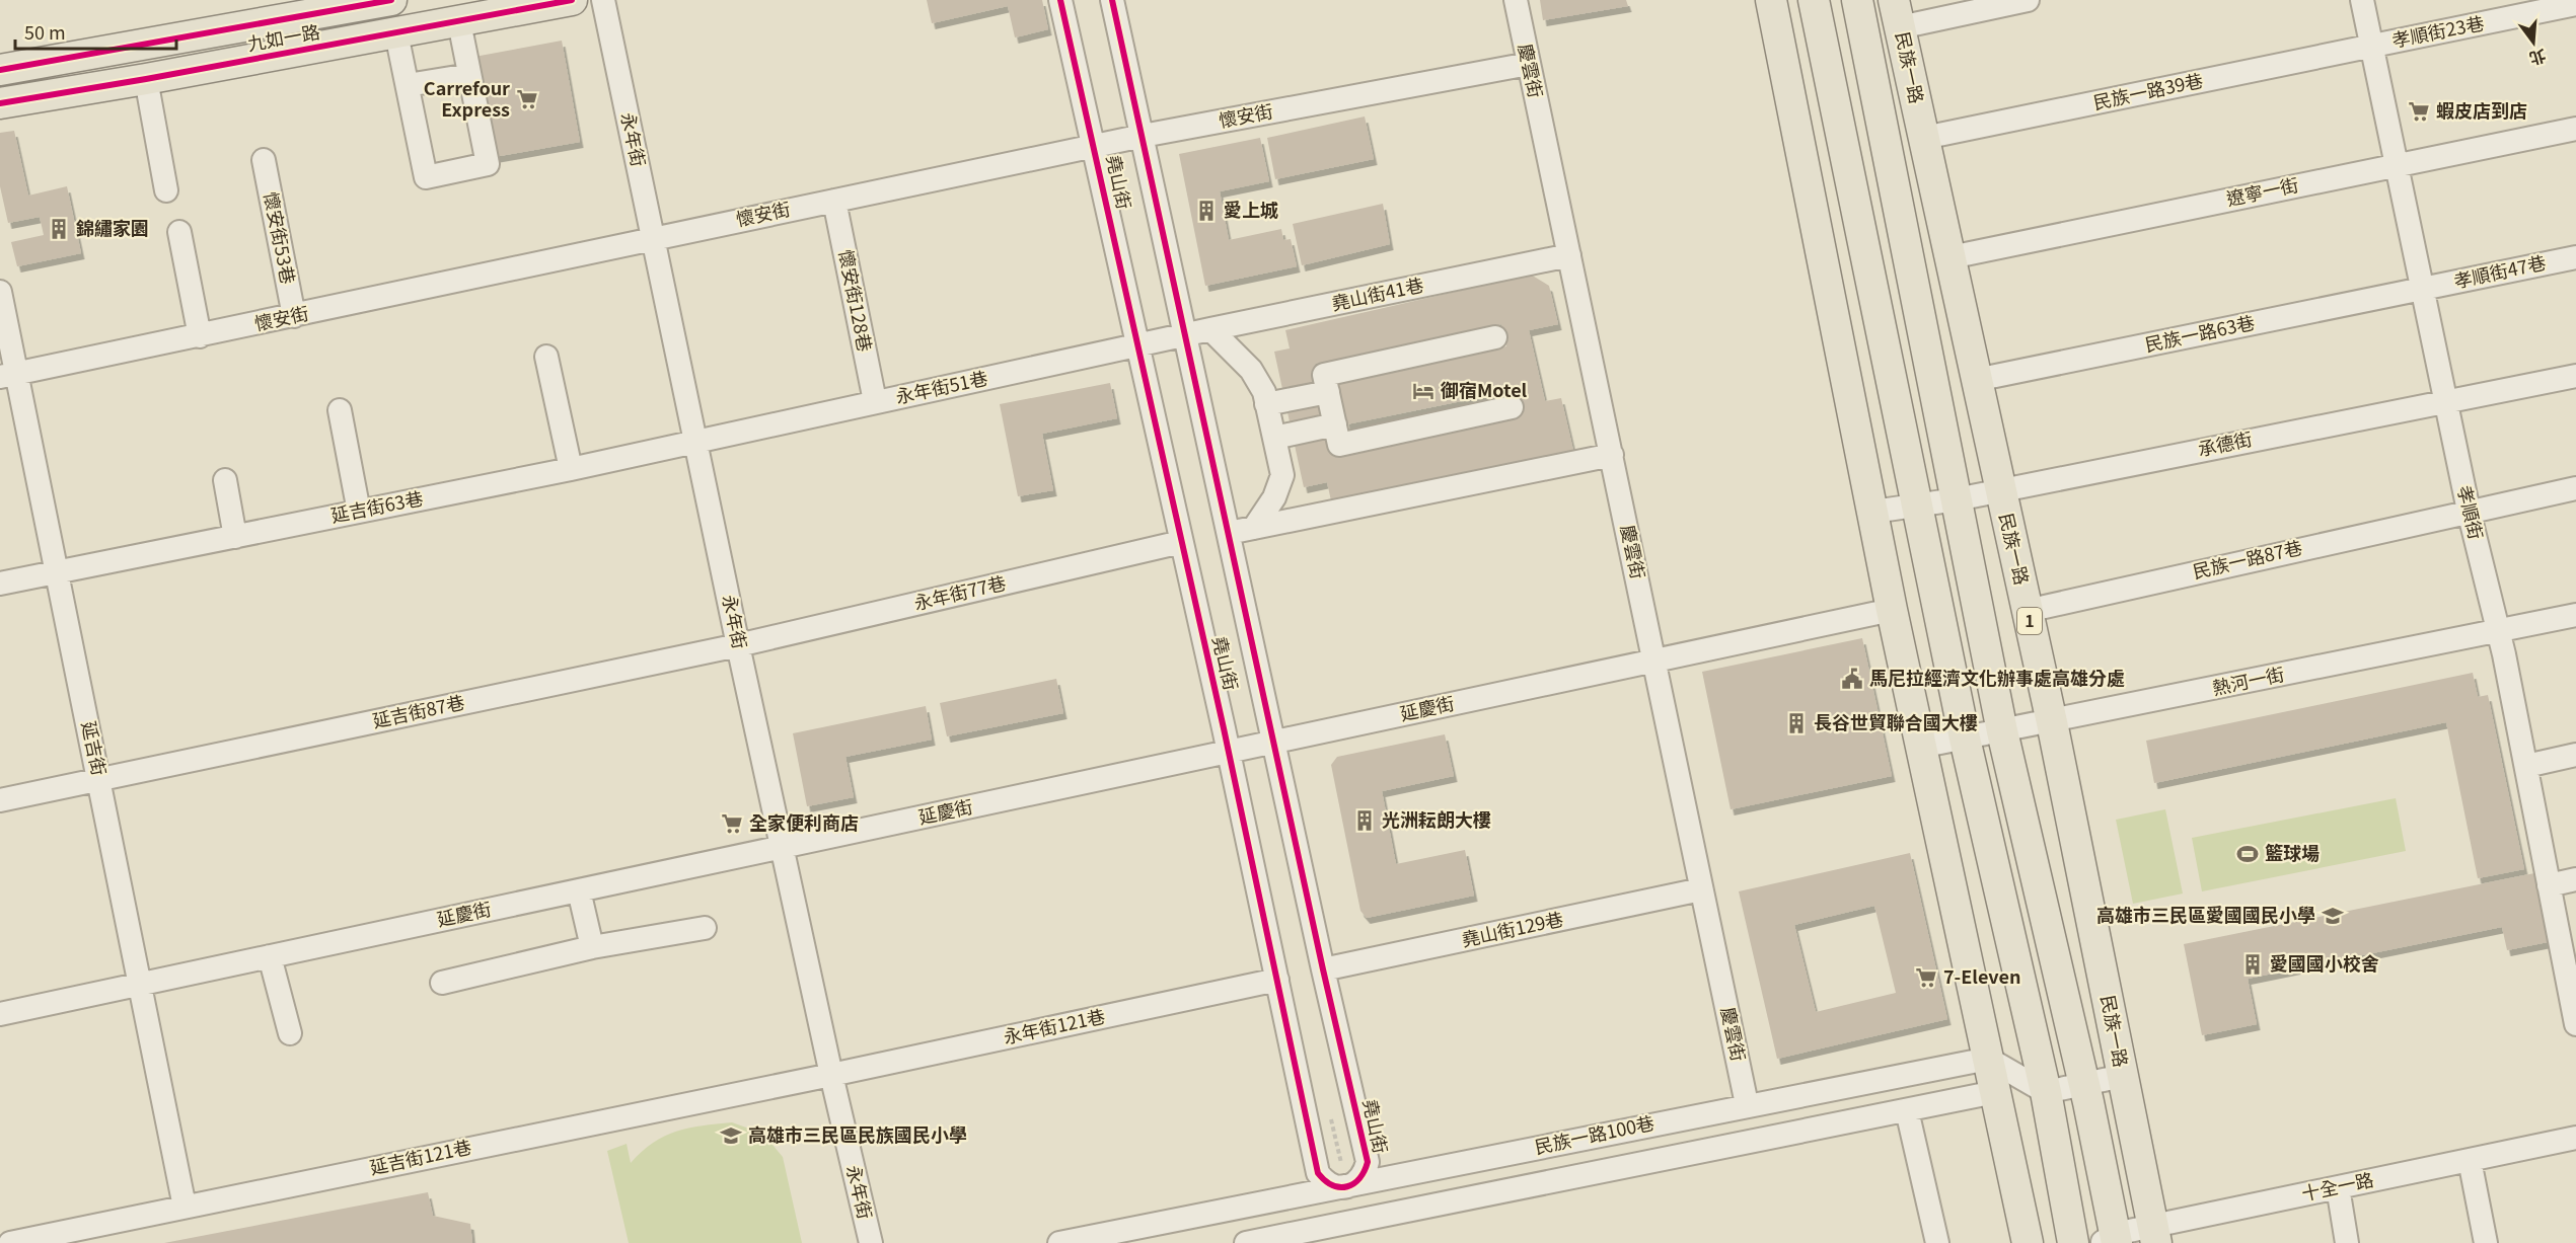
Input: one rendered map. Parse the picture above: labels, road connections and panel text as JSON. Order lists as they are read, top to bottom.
{
  "streets": {
    "main road": ["九如一路", "民族一路", "1"],
    "street": [
      "孝順街23巷",
      "慶雲街",
      "民族一路39巷",
      "懷安街",
      "永年街",
      "堯山街",
      "遼寧一街",
      "懷安街53巷",
      "孝順街47巷",
      "堯山街41巷",
      "懷安街128巷",
      "民族一路63巷",
      "永年街51巷",
      "承德街",
      "延吉街63巷",
      "孝順街",
      "民族一路87巷",
      "永年街77巷",
      "熱河一街",
      "延慶街",
      "延吉街87巷",
      "延吉街",
      "堯山街129巷",
      "永年街121巷",
      "民族一路100巷",
      "延吉街121巷",
      "十全一路"
    ]
  },
  "crossings": [
    ["孝順街23巷", "民族一路39巷"],
    ["孝順街23巷", "孝順街"],
    ["民族一路", "民族一路39巷"],
    ["民族一路", "遼寧一街"],
    ["民族一路", "民族一路63巷"],
    ["民族一路", "承德街"],
    ["民族一路", "民族一路87巷"],
    ["民族一路", "熱河一街"],
    ["民族一路", "十全一路"],
    ["慶雲街", "懷安街"],
    ["慶雲街", "堯山街41巷"],
    ["慶雲街", "延慶街"],
    ["慶雲街", "堯山街129巷"],
    ["慶雲街", "民族一路100巷"],
    ["民族一路39巷", "孝順街"],
    ["懷安街", "永年街"],
    ["懷安街", "堯山街"],
    ["懷安街", "懷安街53巷"],
    ["懷安街", "懷安街128巷"],
    ["懷安街", "延吉街"],
    ["永年街", "永年街51巷"],
    ["永年街", "延吉街63巷"],
    ["永年街", "永年街77巷"],
    ["永年街", "延慶街"],
    ["永年街", "延吉街87巷"],
    ["永年街", "永年街121巷"],
    ["永年街", "延吉街121巷"],
    ["堯山街", "堯山街41巷"],
    ["堯山街", "永年街51巷"],
    ["堯山街", "永年街77巷"],
    ["堯山街", "延慶街"],
    ["堯山街", "堯山街129巷"],
    ["堯山街", "永年街121巷"],
    ["堯山街", "民族一路100巷"],
    ["遼寧一街", "孝順街"],
    ["孝順街47巷", "民族一路63巷"],
    ["孝順街47巷", "孝順街"],
    ["堯山街41巷", "永年街51巷"],
    ["懷安街128巷", "永年街51巷"],
    ["民族一路63巷", "孝順街"],
    ["永年街51巷", "延吉街63巷"],
    ["承德街", "孝順街"],
    ["延吉街63巷", "延吉街"],
    ["孝順街", "民族一路87巷"],
    ["孝順街", "熱河一街"],
    ["永年街77巷", "延吉街87巷"],
    ["延慶街", "延吉街"],
    ["延吉街87巷", "延吉街"],
    ["延吉街", "延吉街121巷"],
    ["永年街121巷", "延吉街121巷"]
  ],
  "places": {
    "supermarket": [
      "Carrefour Express",
      "蝦皮店到店",
      "全家便利商店",
      "7-Eleven"
    ],
    "building": [
      "愛上城",
      "錦繡家園",
      "長谷世貿聯合國大樓",
      "光洲耘朗大樓",
      "愛國國小校舍"
    ],
    "hotel": ["御宿Motel"],
    "public building": ["馬尼拉經濟文化辦事處高雄分處"],
    "sports": ["籃球場"],
    "school or university": ["高雄市三民區愛國國民小學", "高雄市三民區民族國民小學"]
  },
  "scale_bar": "50 m",
  "north": "bottom"
}
